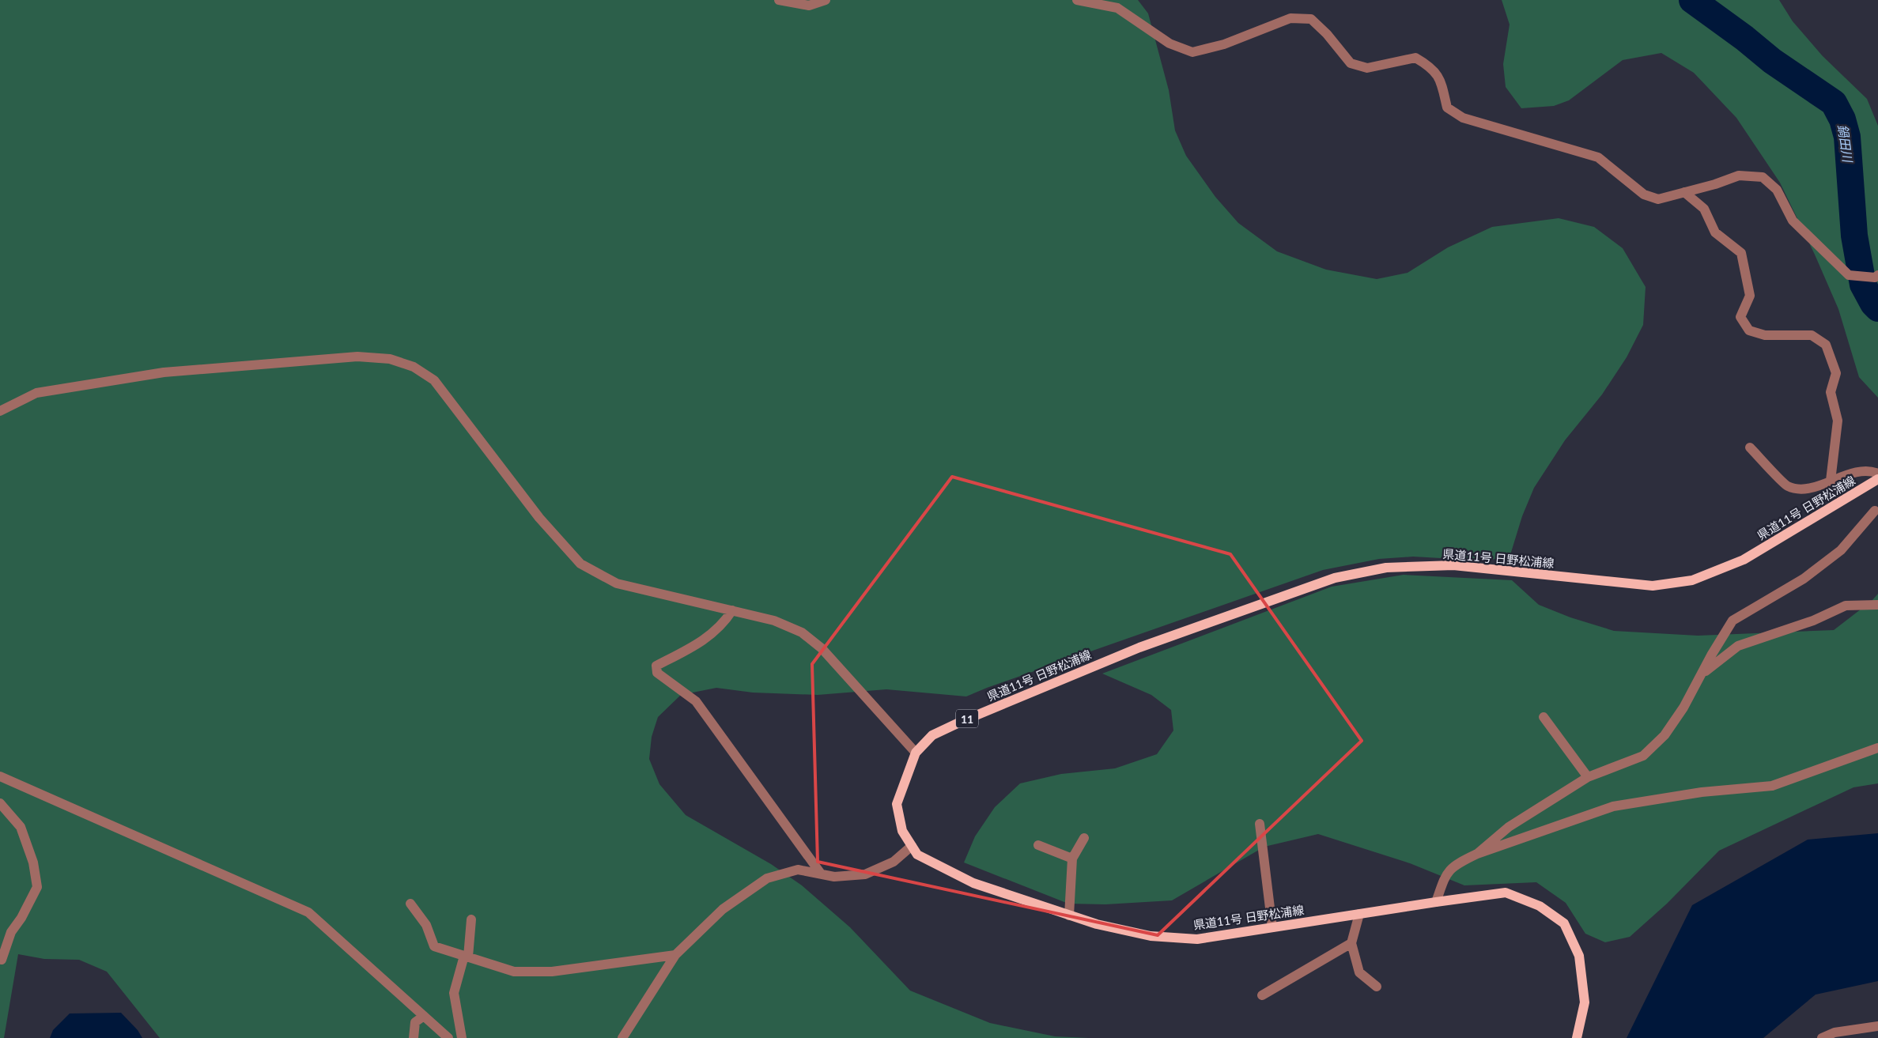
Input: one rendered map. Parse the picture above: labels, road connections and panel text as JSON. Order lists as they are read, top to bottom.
{
  "streets": {
    "main road": ["県道11号 日野松浦線", "11"]
  },
  "water": ["鍋田川"]
}
